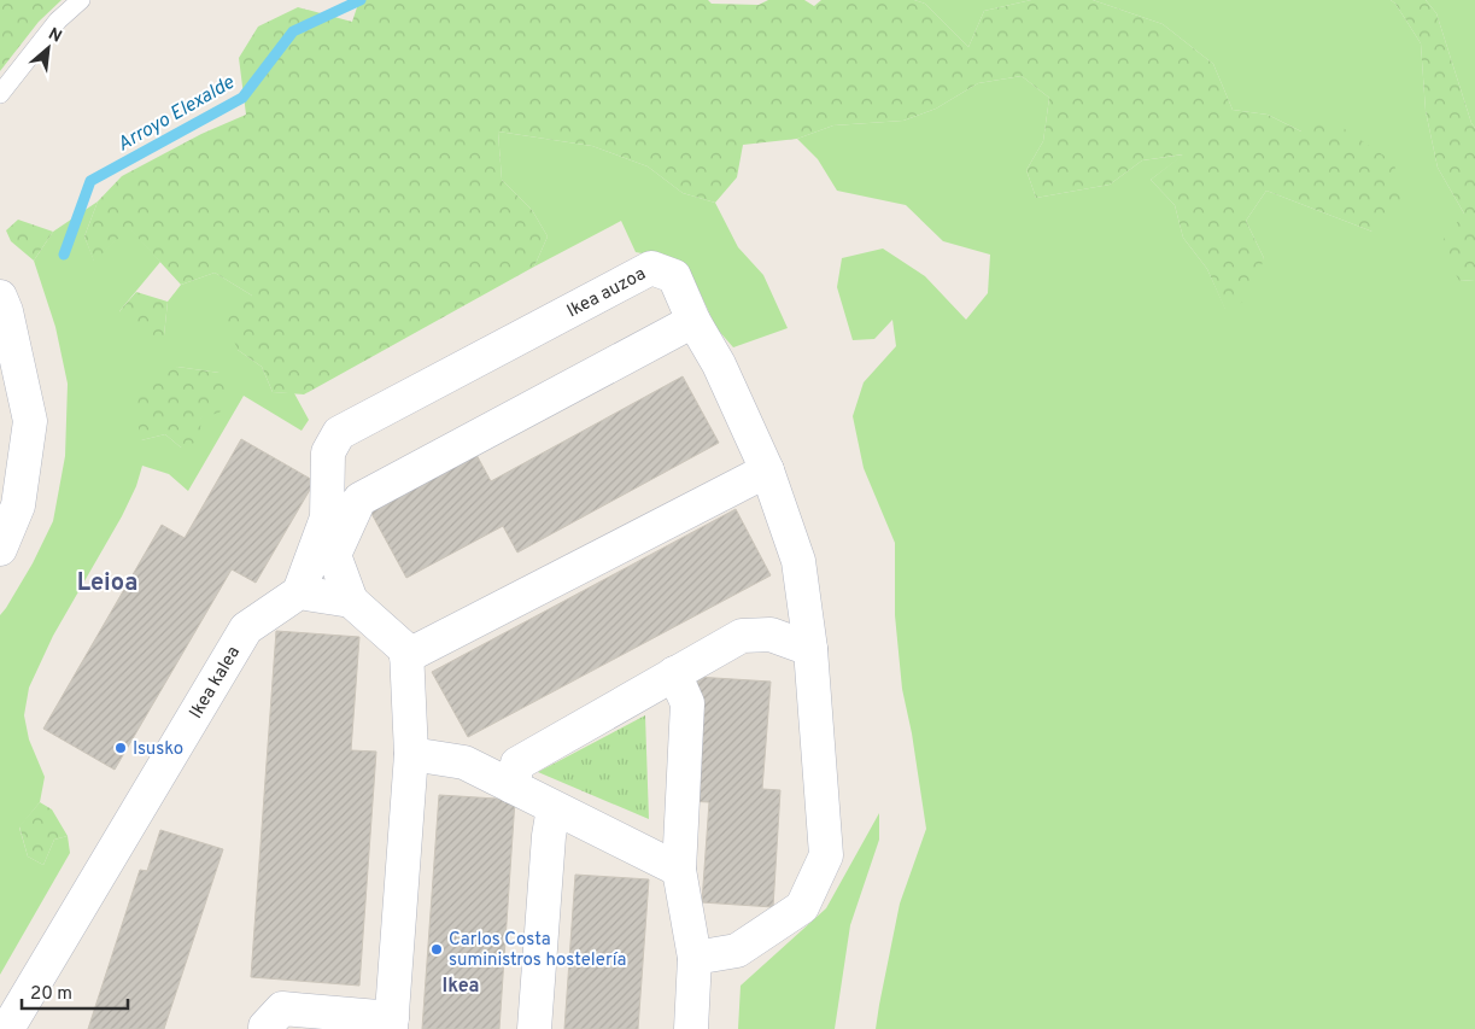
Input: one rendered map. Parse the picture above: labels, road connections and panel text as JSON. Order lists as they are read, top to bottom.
{
  "streets": {
    "street": ["Ikea auzoa", "Ikea kalea"]
  },
  "crossings": [
    ["Ikea auzoa", "Ikea kalea"]
  ],
  "districts": ["Leioa", "Ikea"],
  "water": ["Arroyo Elexalde"],
  "places": ["Isusko", "Carlos Costa suministros hostelería"],
  "scale_bar": "20 m",
  "north": "top right"
}
